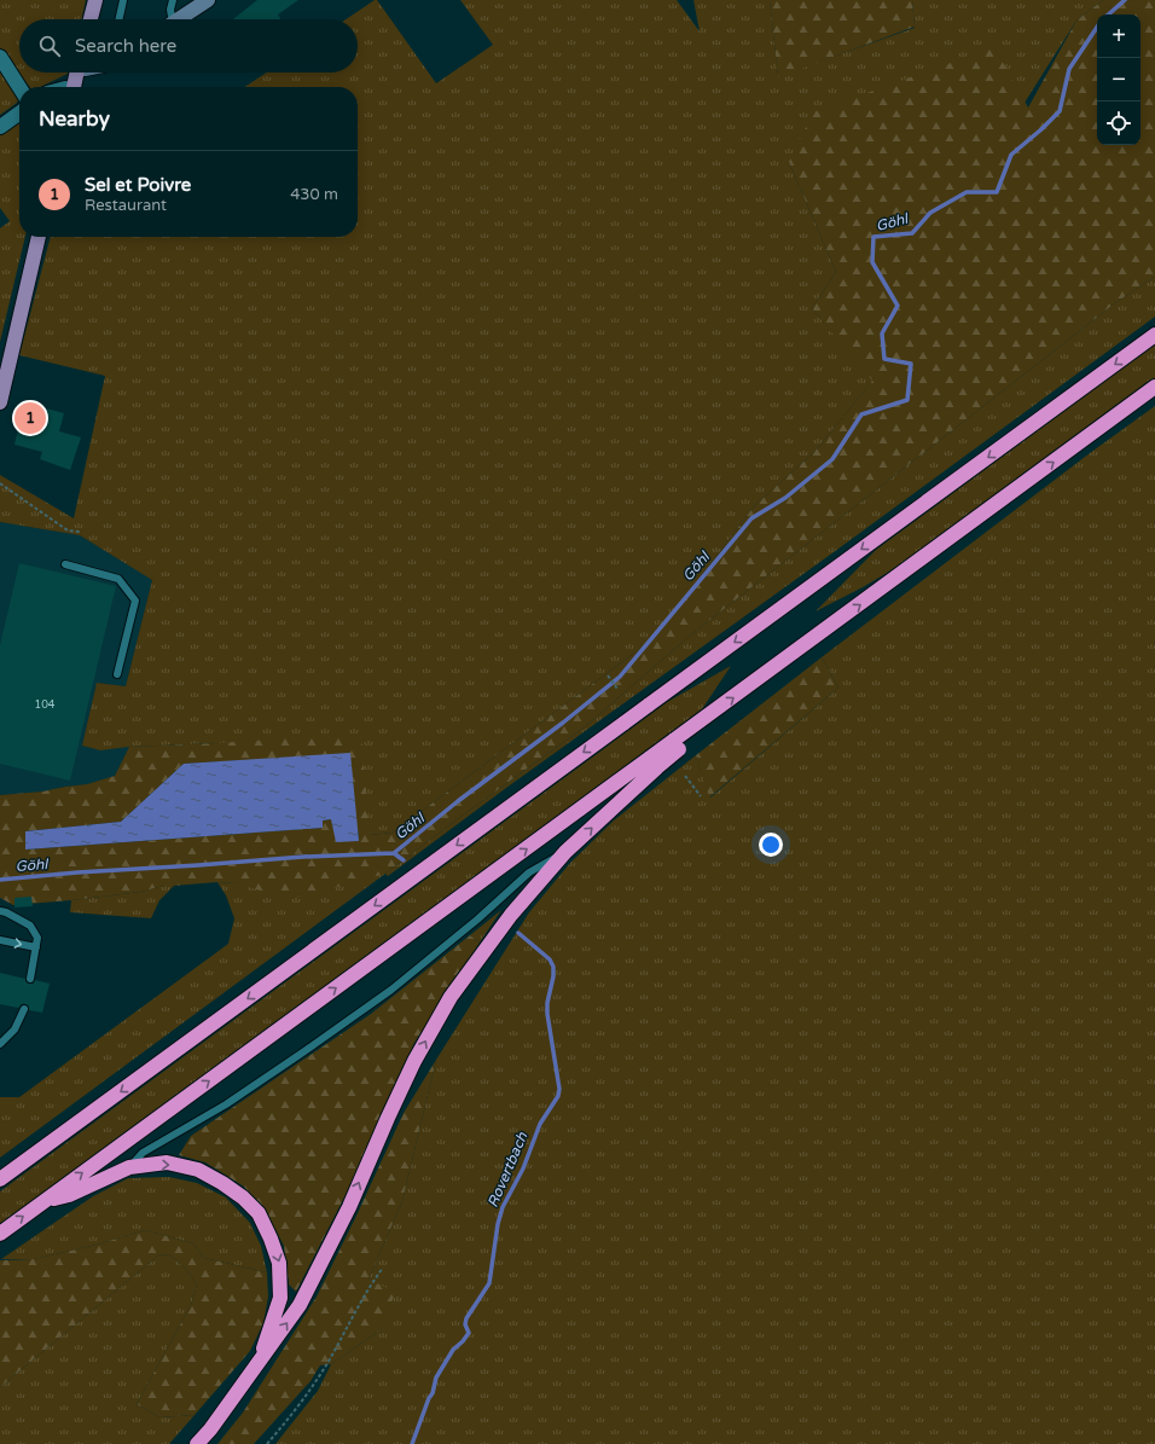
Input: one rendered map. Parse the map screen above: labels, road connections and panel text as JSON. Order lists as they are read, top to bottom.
{
  "water": ["Göhl", "Rovertbach"],
  "house_numbers": ["104"],
  "page": {
    "map_buttons": ["+", "−"],
    "search": "Search here",
    "heading": "Nearby",
    "list": [
      {
        "mark": "1",
        "name": "Sel et Poivre",
        "note": "Restaurant",
        "value": "430 m"
      }
    ],
    "pins": "1"
  }
}
